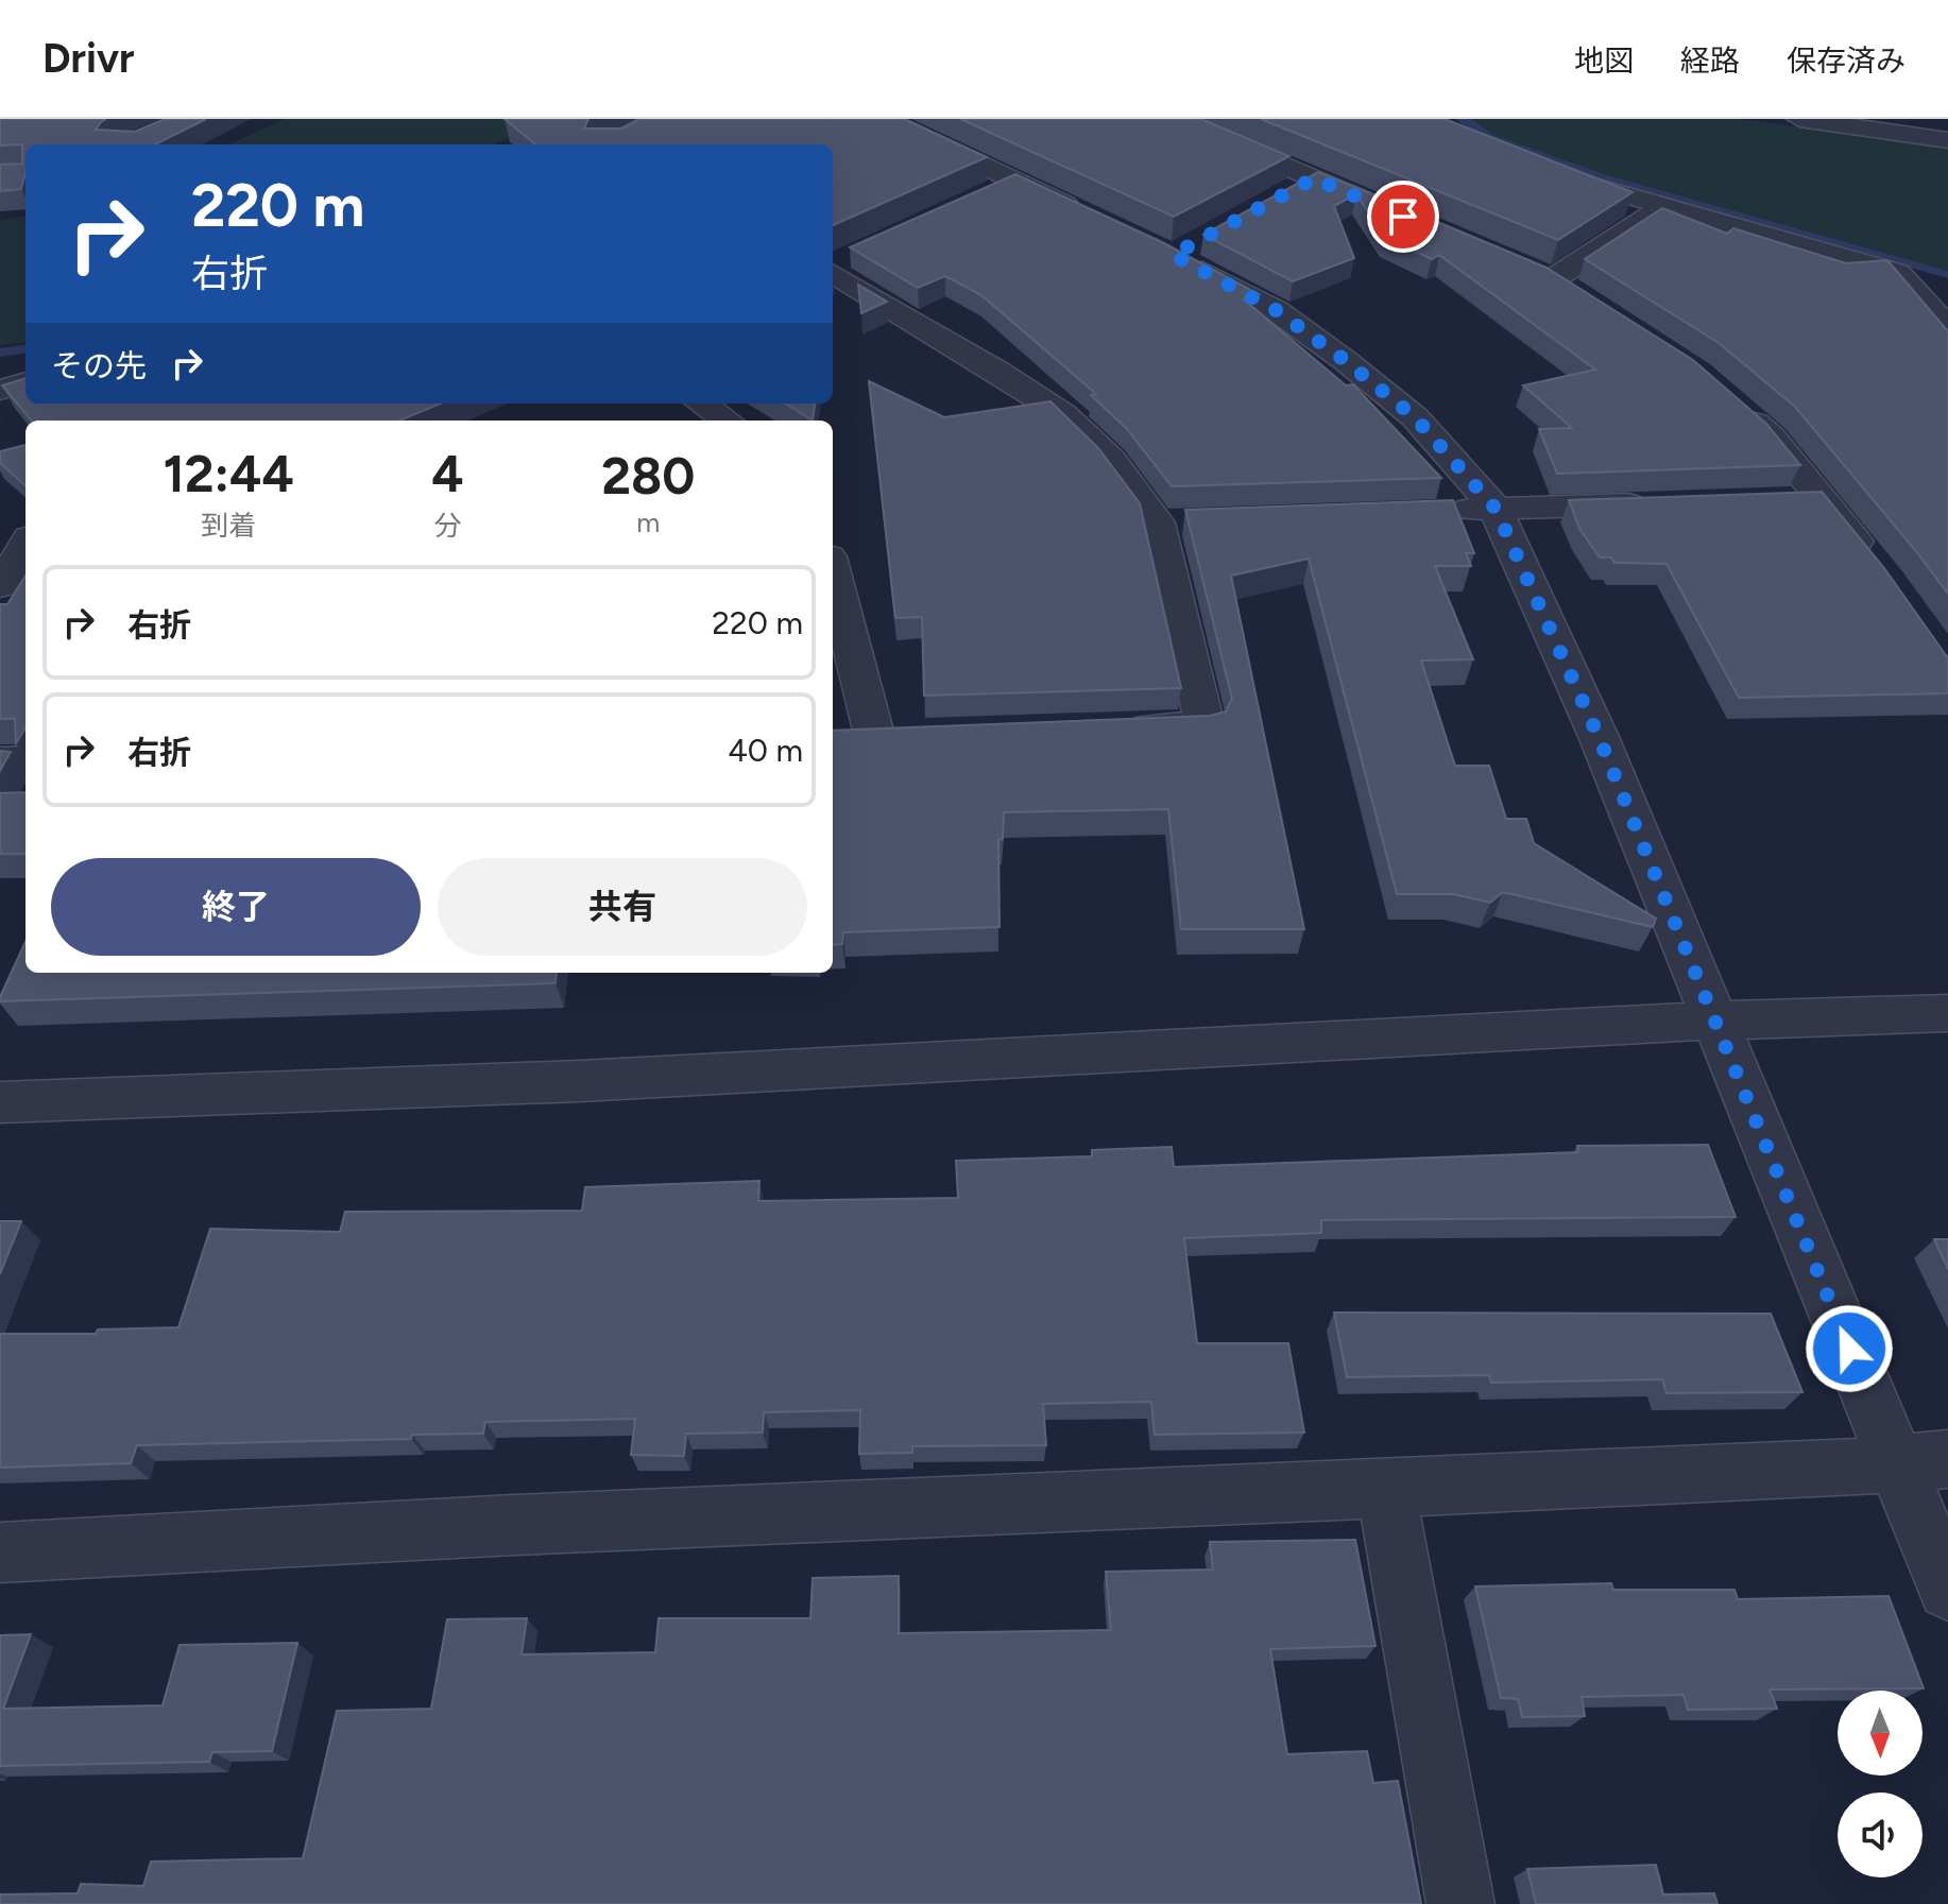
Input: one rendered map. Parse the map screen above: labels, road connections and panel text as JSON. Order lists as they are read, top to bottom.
{
  "north": "bottom",
  "page": {
    "header": "Drivr",
    "nav": ["地図", "経路", "保存済み"],
    "turn": ["220 m", "右折"],
    "then": "その先",
    "eta": [
      "12:44",
      "到着",
      "4",
      "分",
      "280",
      "m"
    ],
    "list": [
      {
        "name": "右折",
        "value": "220 m"
      },
      {
        "name": "右折",
        "value": "40 m"
      }
    ],
    "buttons": ["終了", "共有"]
  }
}
